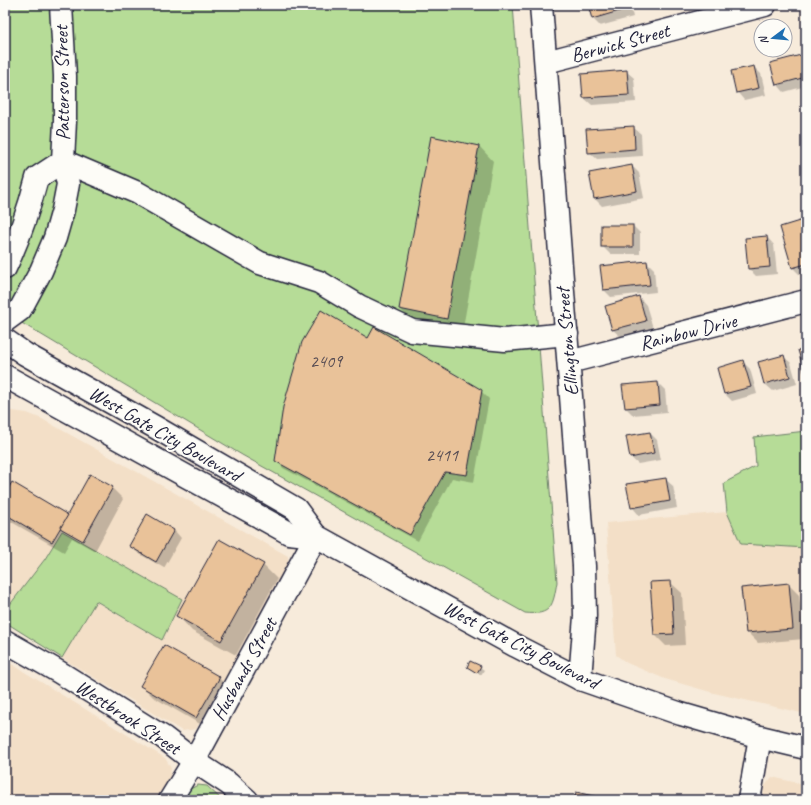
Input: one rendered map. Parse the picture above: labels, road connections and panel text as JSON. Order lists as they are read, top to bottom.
{
  "streets": {
    "street": [
      "Berwick Street",
      "Patterson Street",
      "Rainbow Drive",
      "Ellington Street",
      "West Gate City Boulevard",
      "Husbands Street",
      "Westbrook Street"
    ]
  },
  "crossings": [
    ["Berwick Street", "Ellington Street"],
    ["Rainbow Drive", "Ellington Street"],
    ["Ellington Street", "West Gate City Boulevard"],
    ["West Gate City Boulevard", "Husbands Street"],
    ["Husbands Street", "Westbrook Street"]
  ],
  "house_numbers": ["2409", "2411"],
  "north": "left"
}
